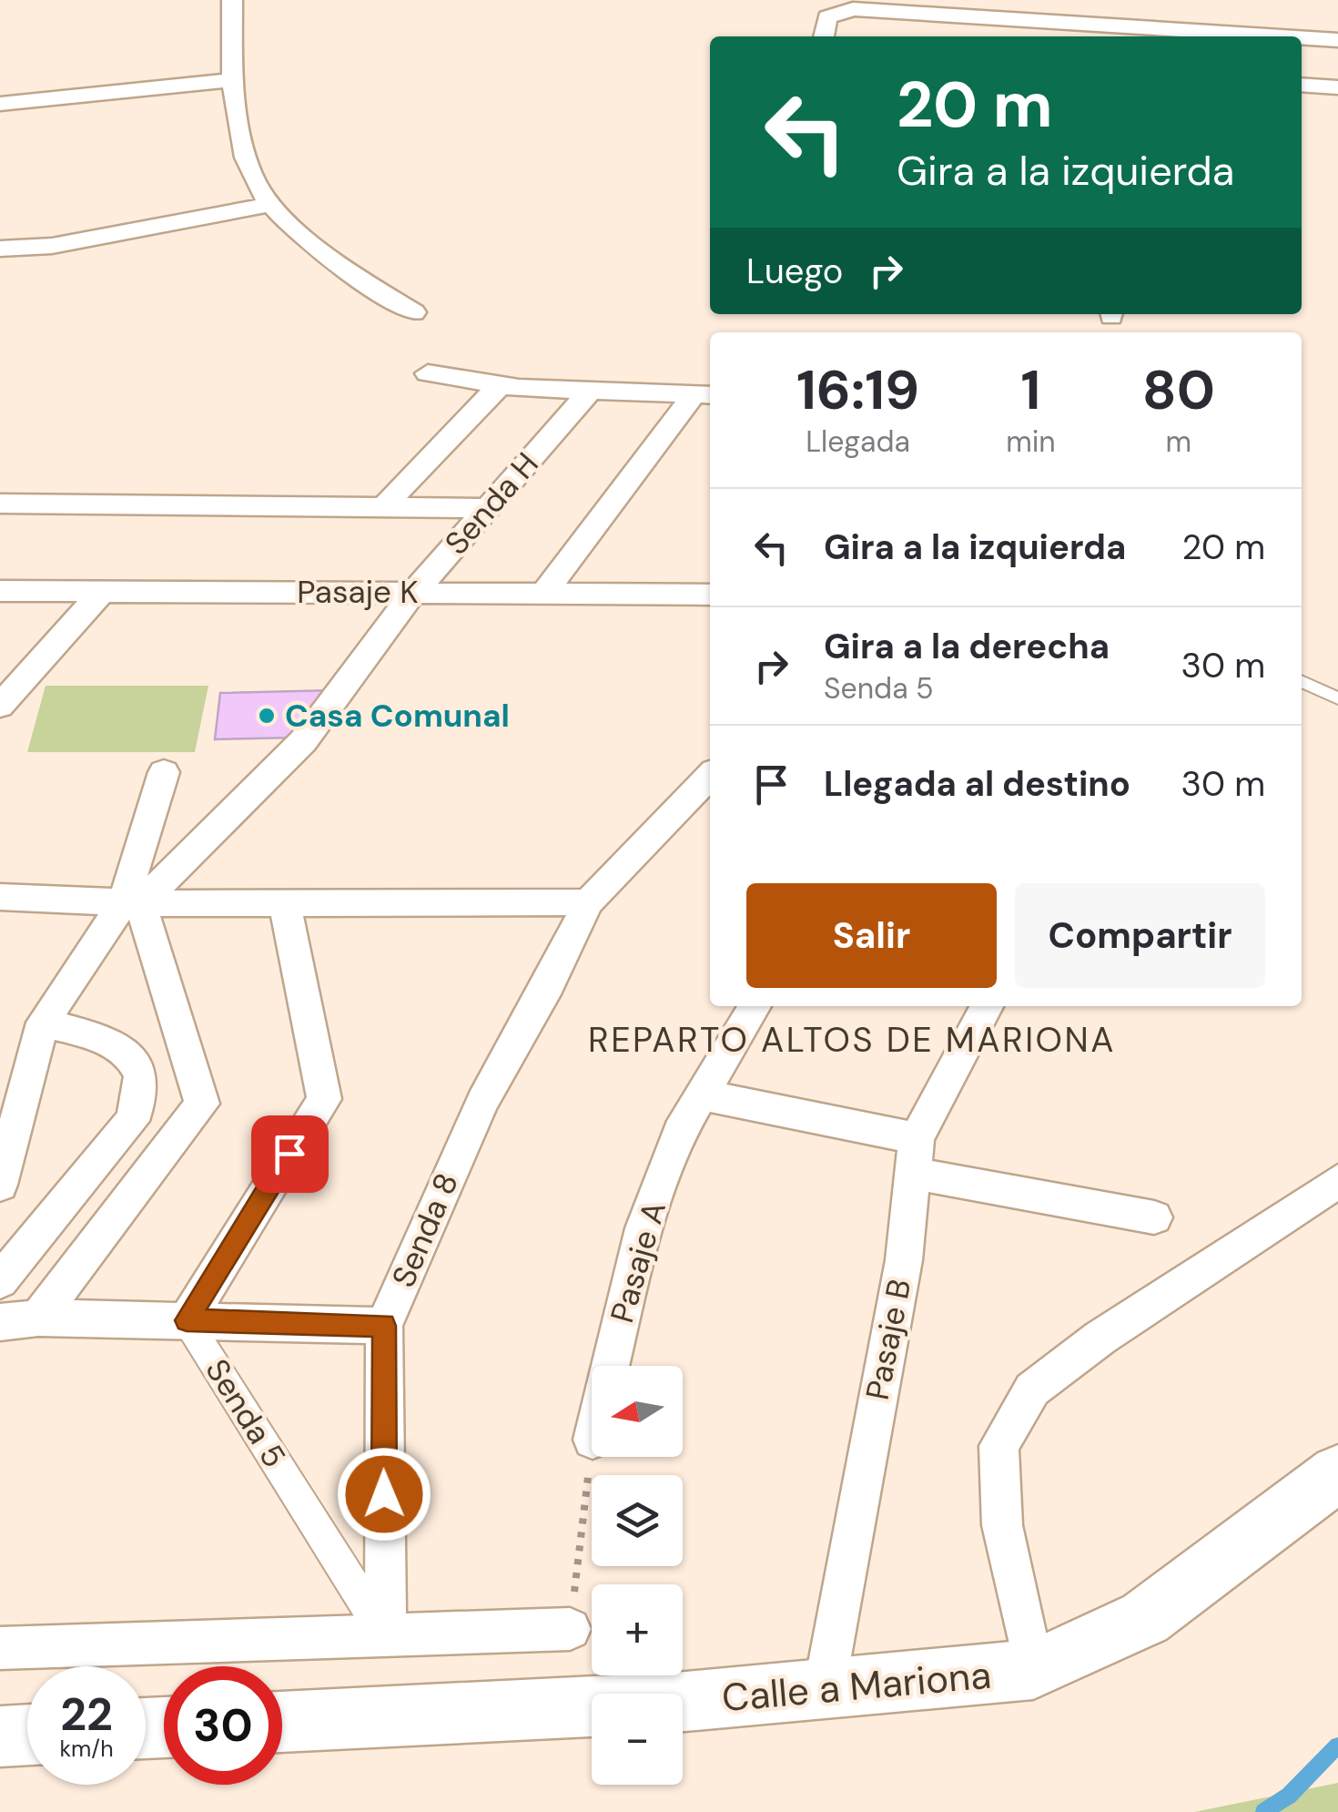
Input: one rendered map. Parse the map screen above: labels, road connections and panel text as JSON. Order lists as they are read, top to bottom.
{
  "streets": {
    "main road": ["Calle a Mariona"],
    "street": [
      "Senda H",
      "Pasaje K",
      "Senda 8",
      "Pasaje A",
      "Pasaje B",
      "Senda 5"
    ]
  },
  "crossings": [
    ["Senda H", "Pasaje K"],
    ["Senda 8", "Senda 5"],
    ["Pasaje B", "Calle a Mariona"]
  ],
  "districts": ["REPARTO ALTOS DE MARIONA"],
  "places": ["Casa Comunal"],
  "north": "left",
  "page": {
    "turn": ["20 m", "Gira a la izquierda"],
    "then": "Luego",
    "eta": [
      "16:19",
      "Llegada",
      "1",
      "min",
      "80",
      "m"
    ],
    "list": [
      {
        "name": "Gira a la izquierda",
        "value": "20 m"
      },
      {
        "name": "Gira a la derecha",
        "note": "Senda 5",
        "value": "30 m"
      },
      {
        "name": "Llegada al destino",
        "value": "30 m"
      }
    ],
    "buttons": ["Salir", "Compartir"],
    "map_buttons": ["+", "−"],
    "speed": "22 km/h",
    "limit": "30"
  }
}
